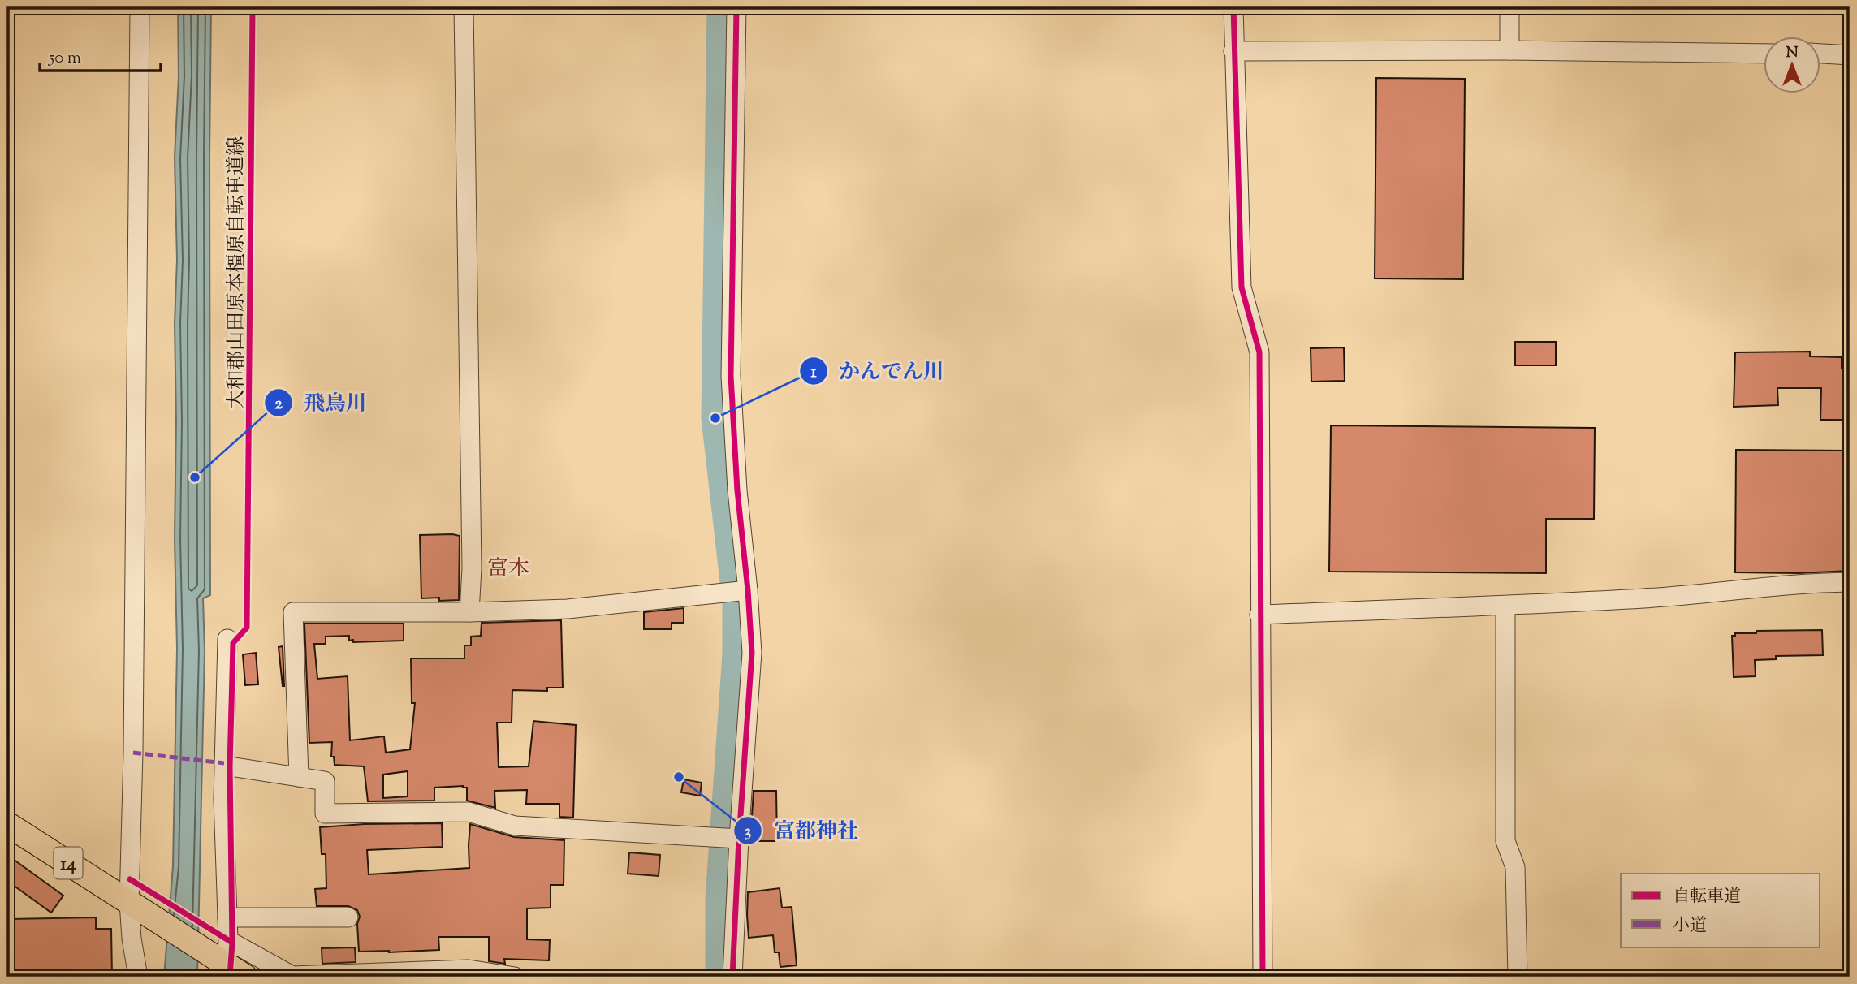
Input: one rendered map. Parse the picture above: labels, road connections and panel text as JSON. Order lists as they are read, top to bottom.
{
  "streets": {
    "main road": ["14"],
    "cycle path": ["大和郡山田原本橿原自転車道線"]
  },
  "districts": ["富本"],
  "places": ["かんでん川", "飛鳥川", "富都神社"],
  "legend": ["自転車道", "小道"],
  "scale_bar": "50 m",
  "north": "top"
}
